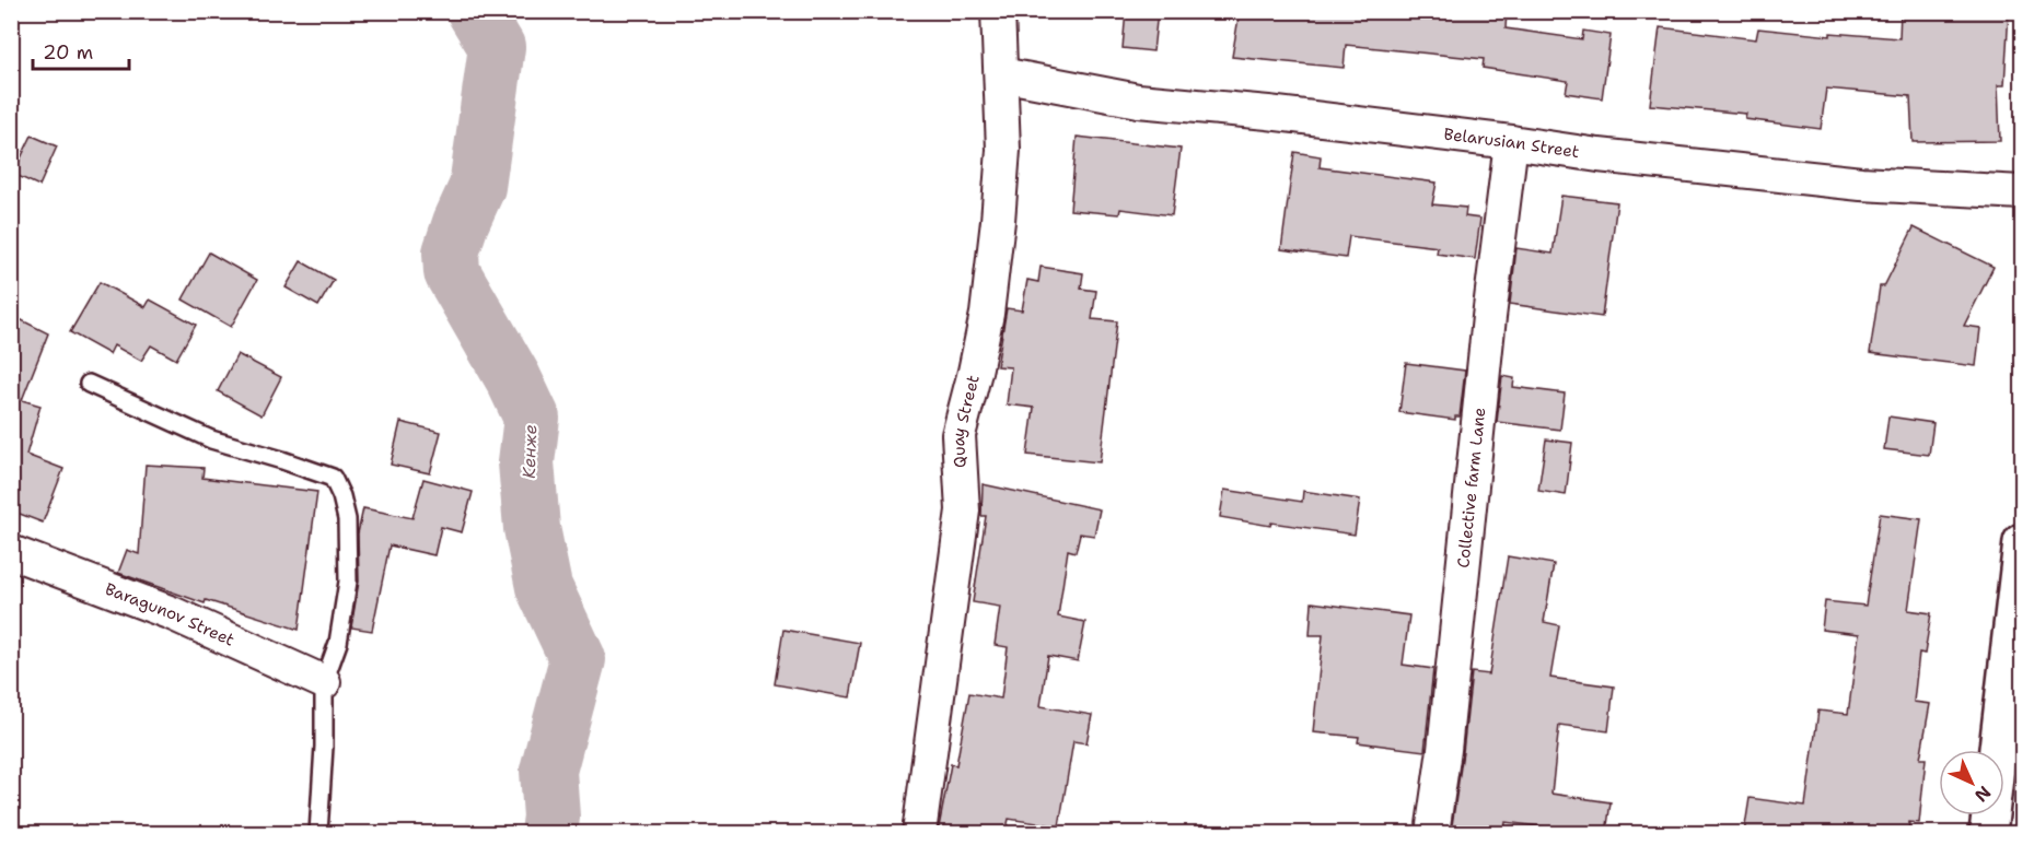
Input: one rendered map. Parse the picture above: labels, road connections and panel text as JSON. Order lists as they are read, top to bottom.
{
  "streets": {
    "street": [
      "Belarusian Street",
      "Quay Street",
      "Collective farm Lane",
      "Baragunov Street"
    ]
  },
  "crossings": [
    ["Belarusian Street", "Quay Street"],
    ["Belarusian Street", "Collective farm Lane"]
  ],
  "water": ["Кенже"],
  "scale_bar": "20 m",
  "north": "bottom right"
}
